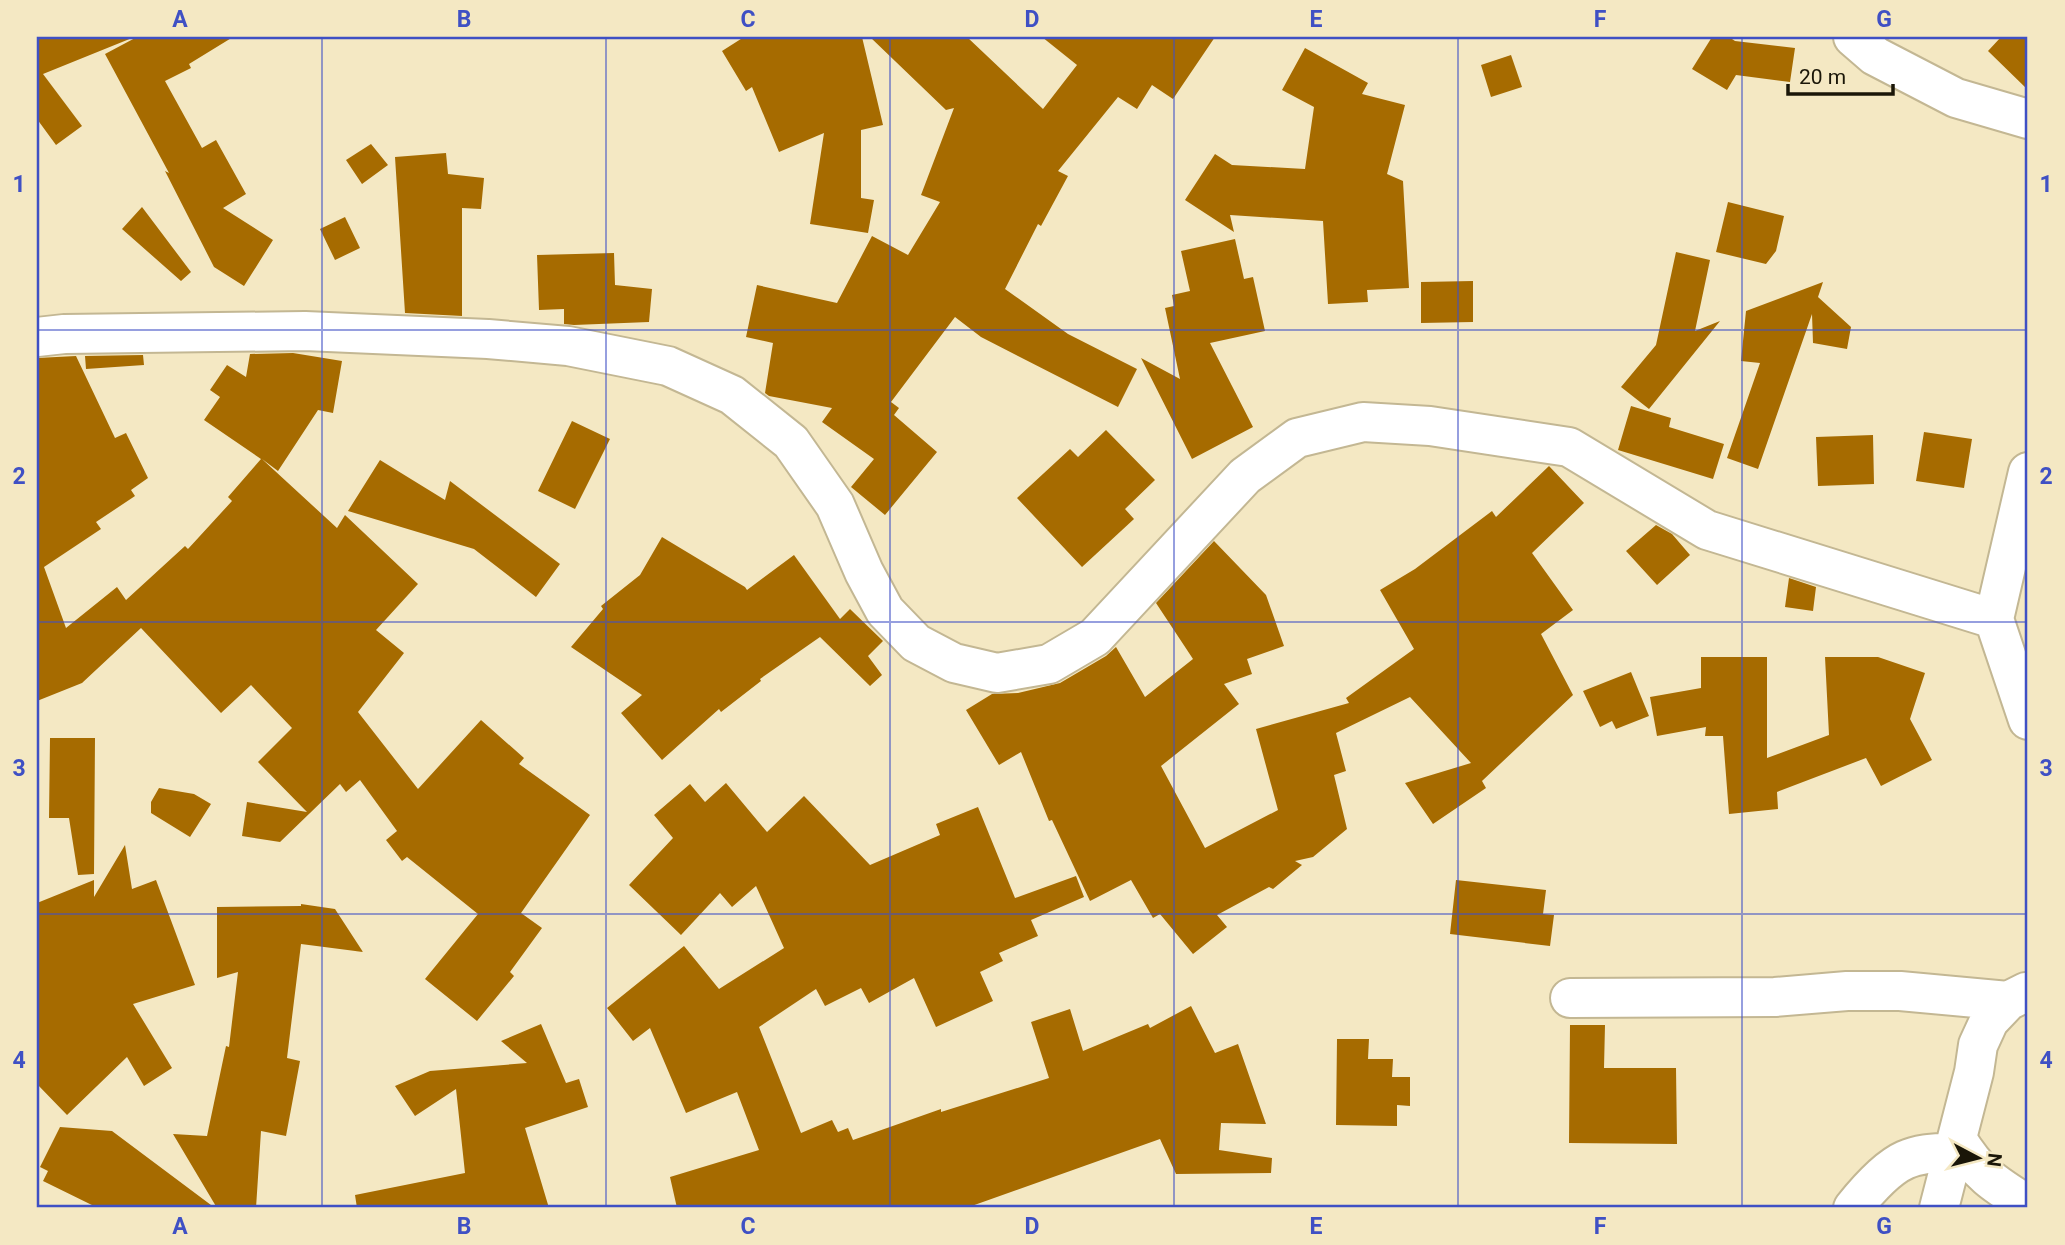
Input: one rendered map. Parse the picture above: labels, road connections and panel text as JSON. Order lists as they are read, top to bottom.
{
  "scale_bar": "20 m",
  "north": "right",
  "grid": {
    "columns": [
      "A",
      "B",
      "C",
      "D",
      "E",
      "F",
      "G"
    ],
    "rows": [
      "1",
      "2",
      "3",
      "4"
    ]
  }
}
